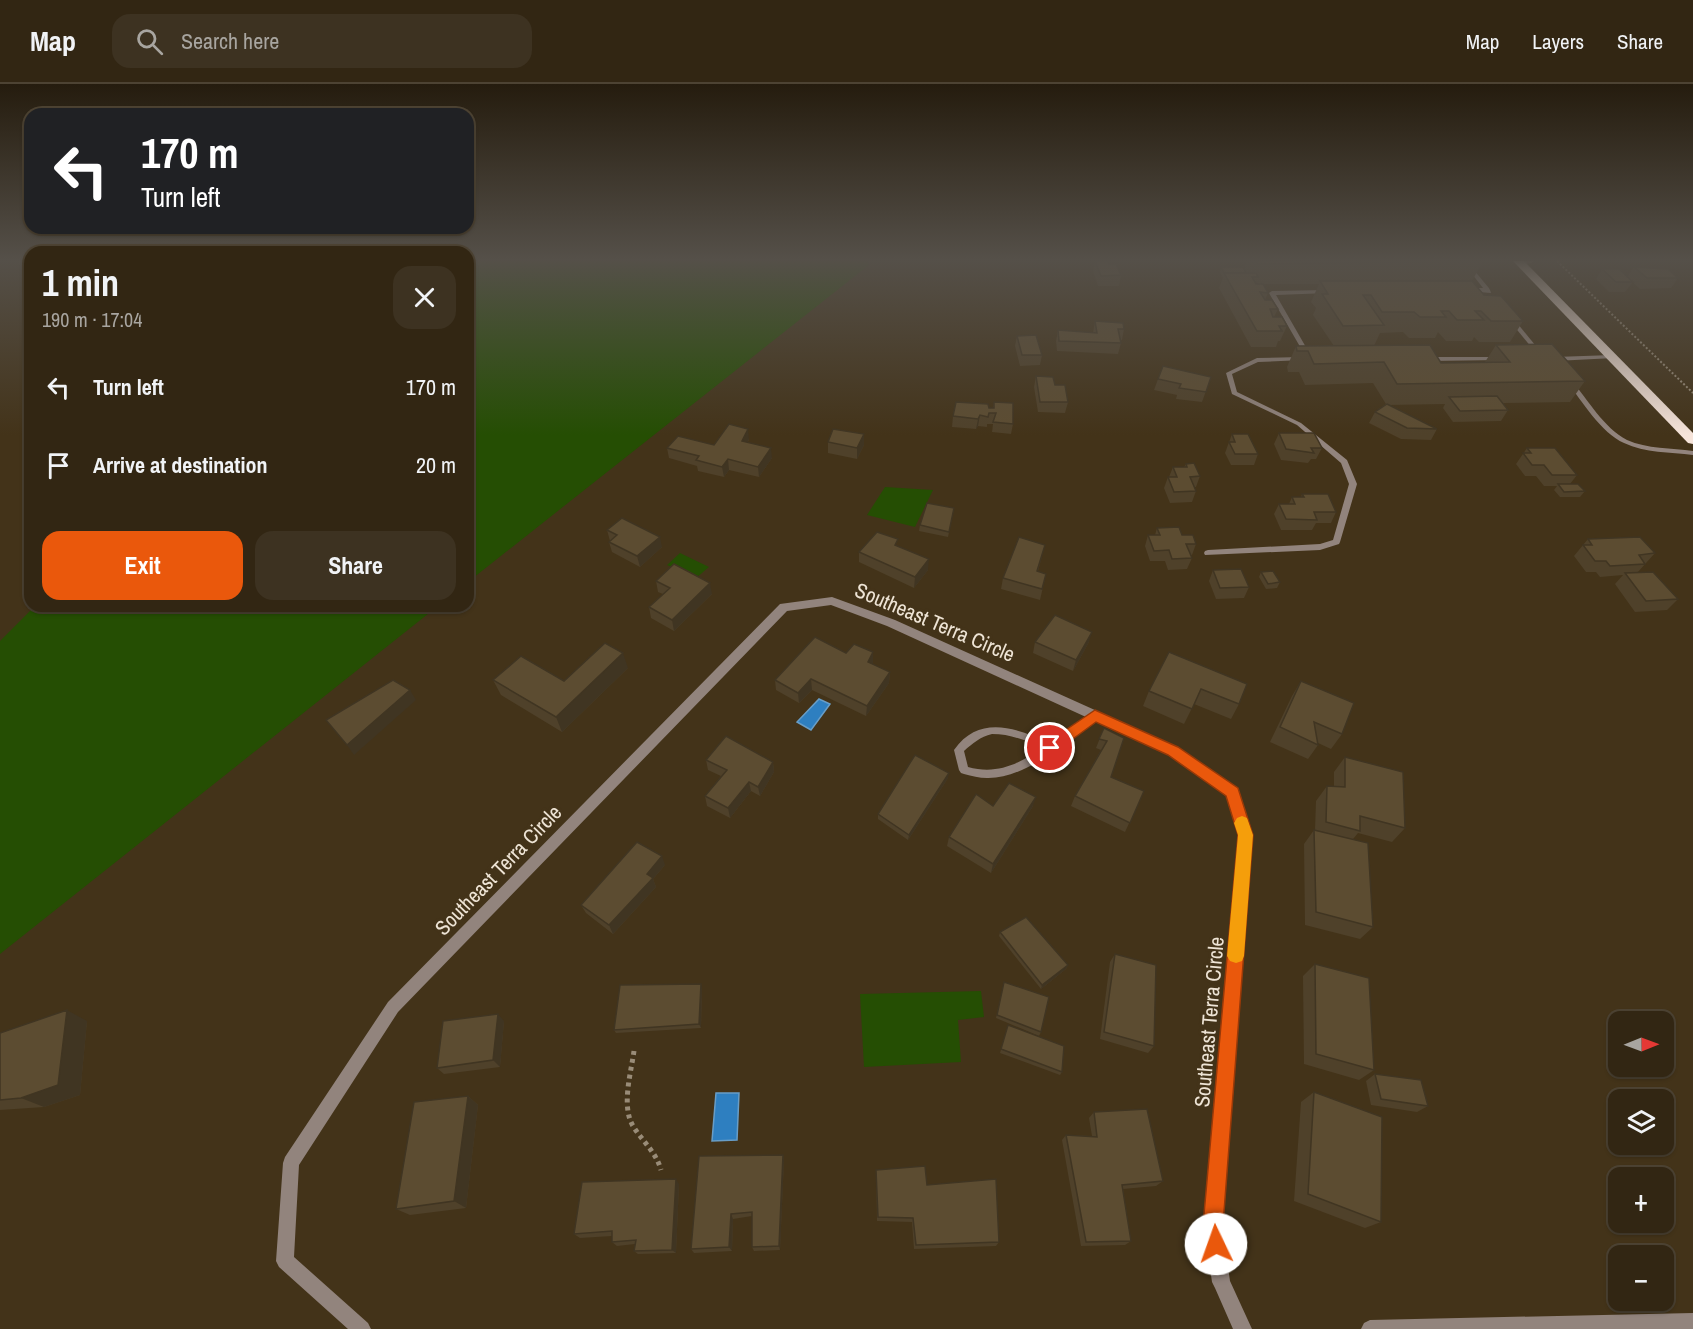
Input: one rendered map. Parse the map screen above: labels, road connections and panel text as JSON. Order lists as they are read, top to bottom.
{
  "streets": {
    "street": ["Southeast Terra Circle"]
  },
  "north": "right",
  "page": {
    "header": "Map",
    "search": "Search here",
    "nav": ["Map", "Layers", "Share"],
    "turn": ["170 m", "Turn left"],
    "heading": ["1 min", "190 m · 17:04"],
    "list": [
      {
        "name": "Turn left",
        "value": "170 m"
      },
      {
        "name": "Arrive at destination",
        "value": "20 m"
      }
    ],
    "buttons": ["Exit", "Share"],
    "map_buttons": ["+", "−"]
  }
}
